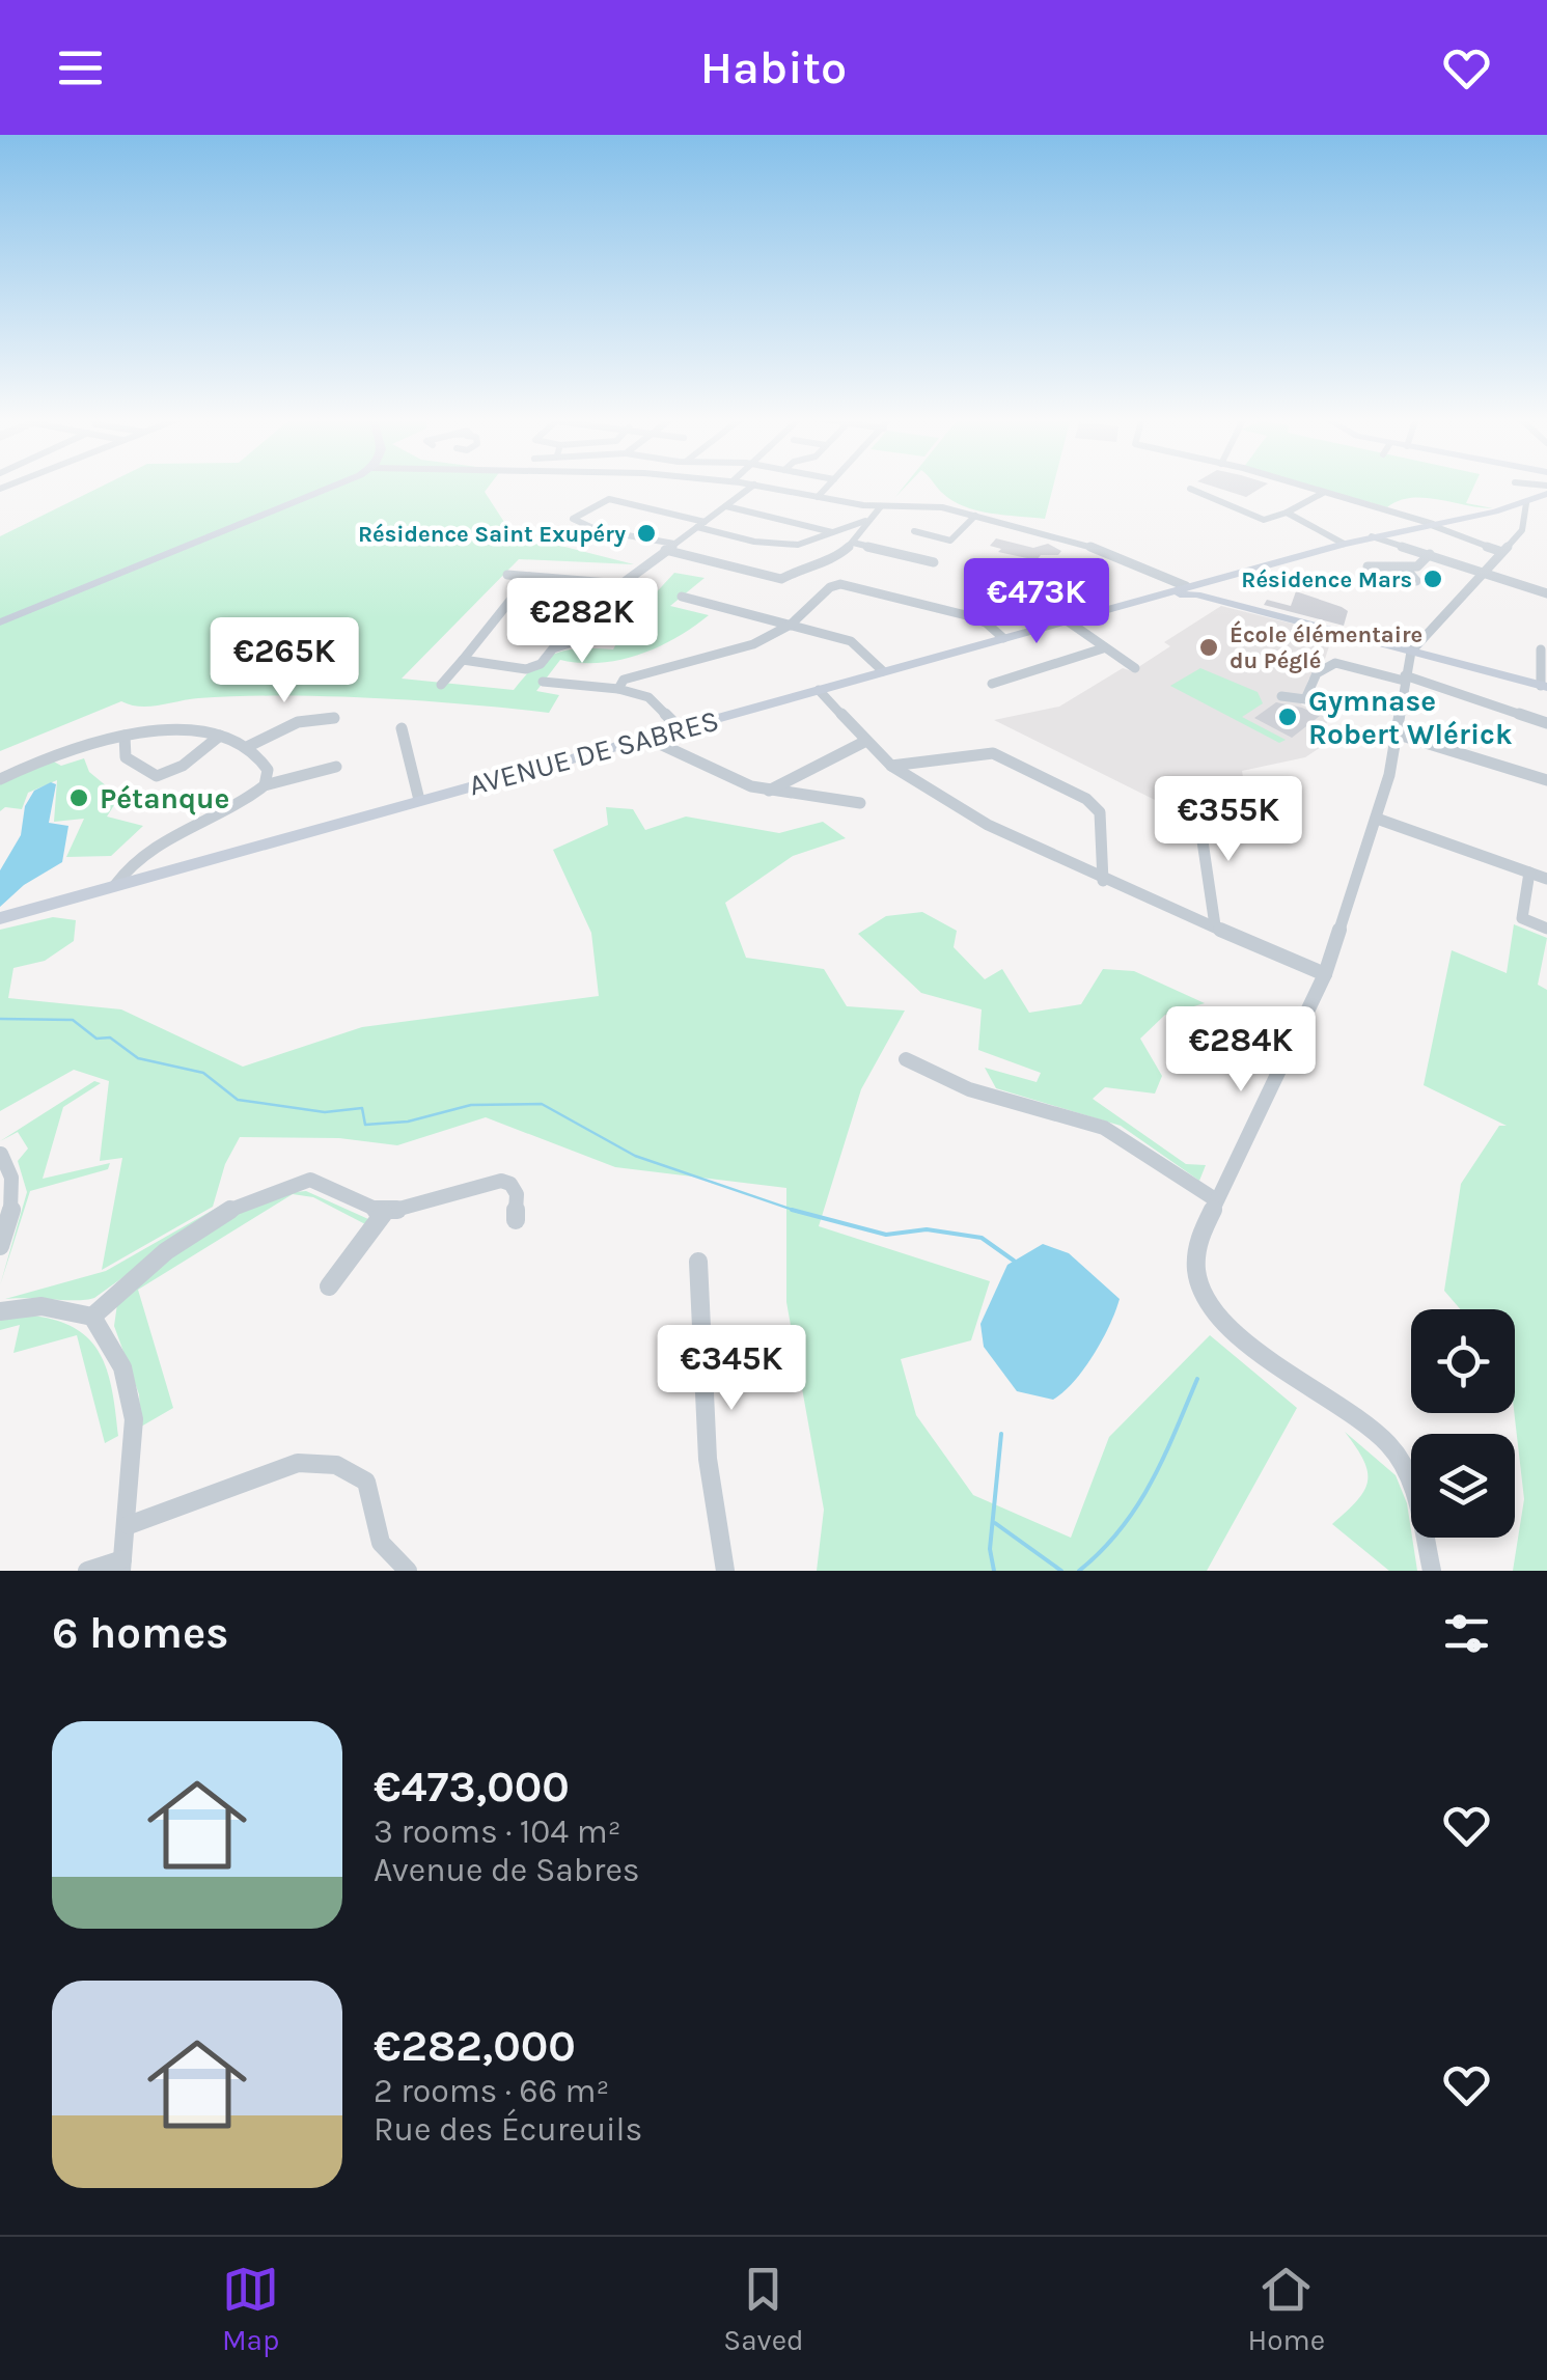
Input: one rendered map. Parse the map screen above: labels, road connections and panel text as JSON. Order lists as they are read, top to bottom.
{
  "streets": {
    "main road": ["AVENUE DE SABRES"]
  },
  "places": [
    "Résidence Saint Exupéry",
    "Résidence Mars",
    "École élémentaire du Péglé",
    "Gymnase Robert Wlérick",
    "Pétanque"
  ],
  "page": {
    "header": "Habito",
    "price": [
      "€473K",
      "€282K",
      "€265K",
      "€355K",
      "€284K",
      "€345K"
    ],
    "heading": "6 homes",
    "list": [
      {
        "name": "€473,000",
        "note": "3 rooms · 104 m² · Avenue de Sabres"
      },
      {
        "name": "€282,000",
        "note": "2 rooms · 66 m² · Rue des Écureuils"
      }
    ],
    "tabs": ["Map", "Saved", "Home"]
  }
}
